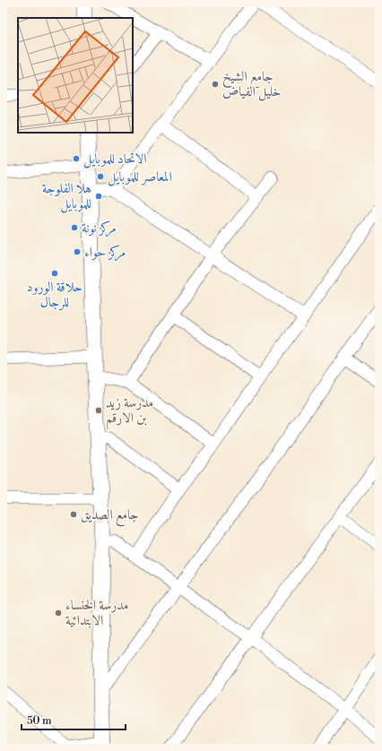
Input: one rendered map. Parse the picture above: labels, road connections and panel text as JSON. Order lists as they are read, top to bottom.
{
  "places": [
    "جامع الشيخ خليل الفياض",
    "الاتحاد للموبايل",
    "المعاصر للموبايل",
    "هلا الفلوجة للموبايل",
    "مركز نونة",
    "مركز حواء",
    "حلاقة الورود للرجال",
    "مدرسة زيد بن الارقم",
    "جامع الصديق",
    "مدرسة الخنساء الابتدائية"
  ],
  "scale_bar": "50 m"
}
